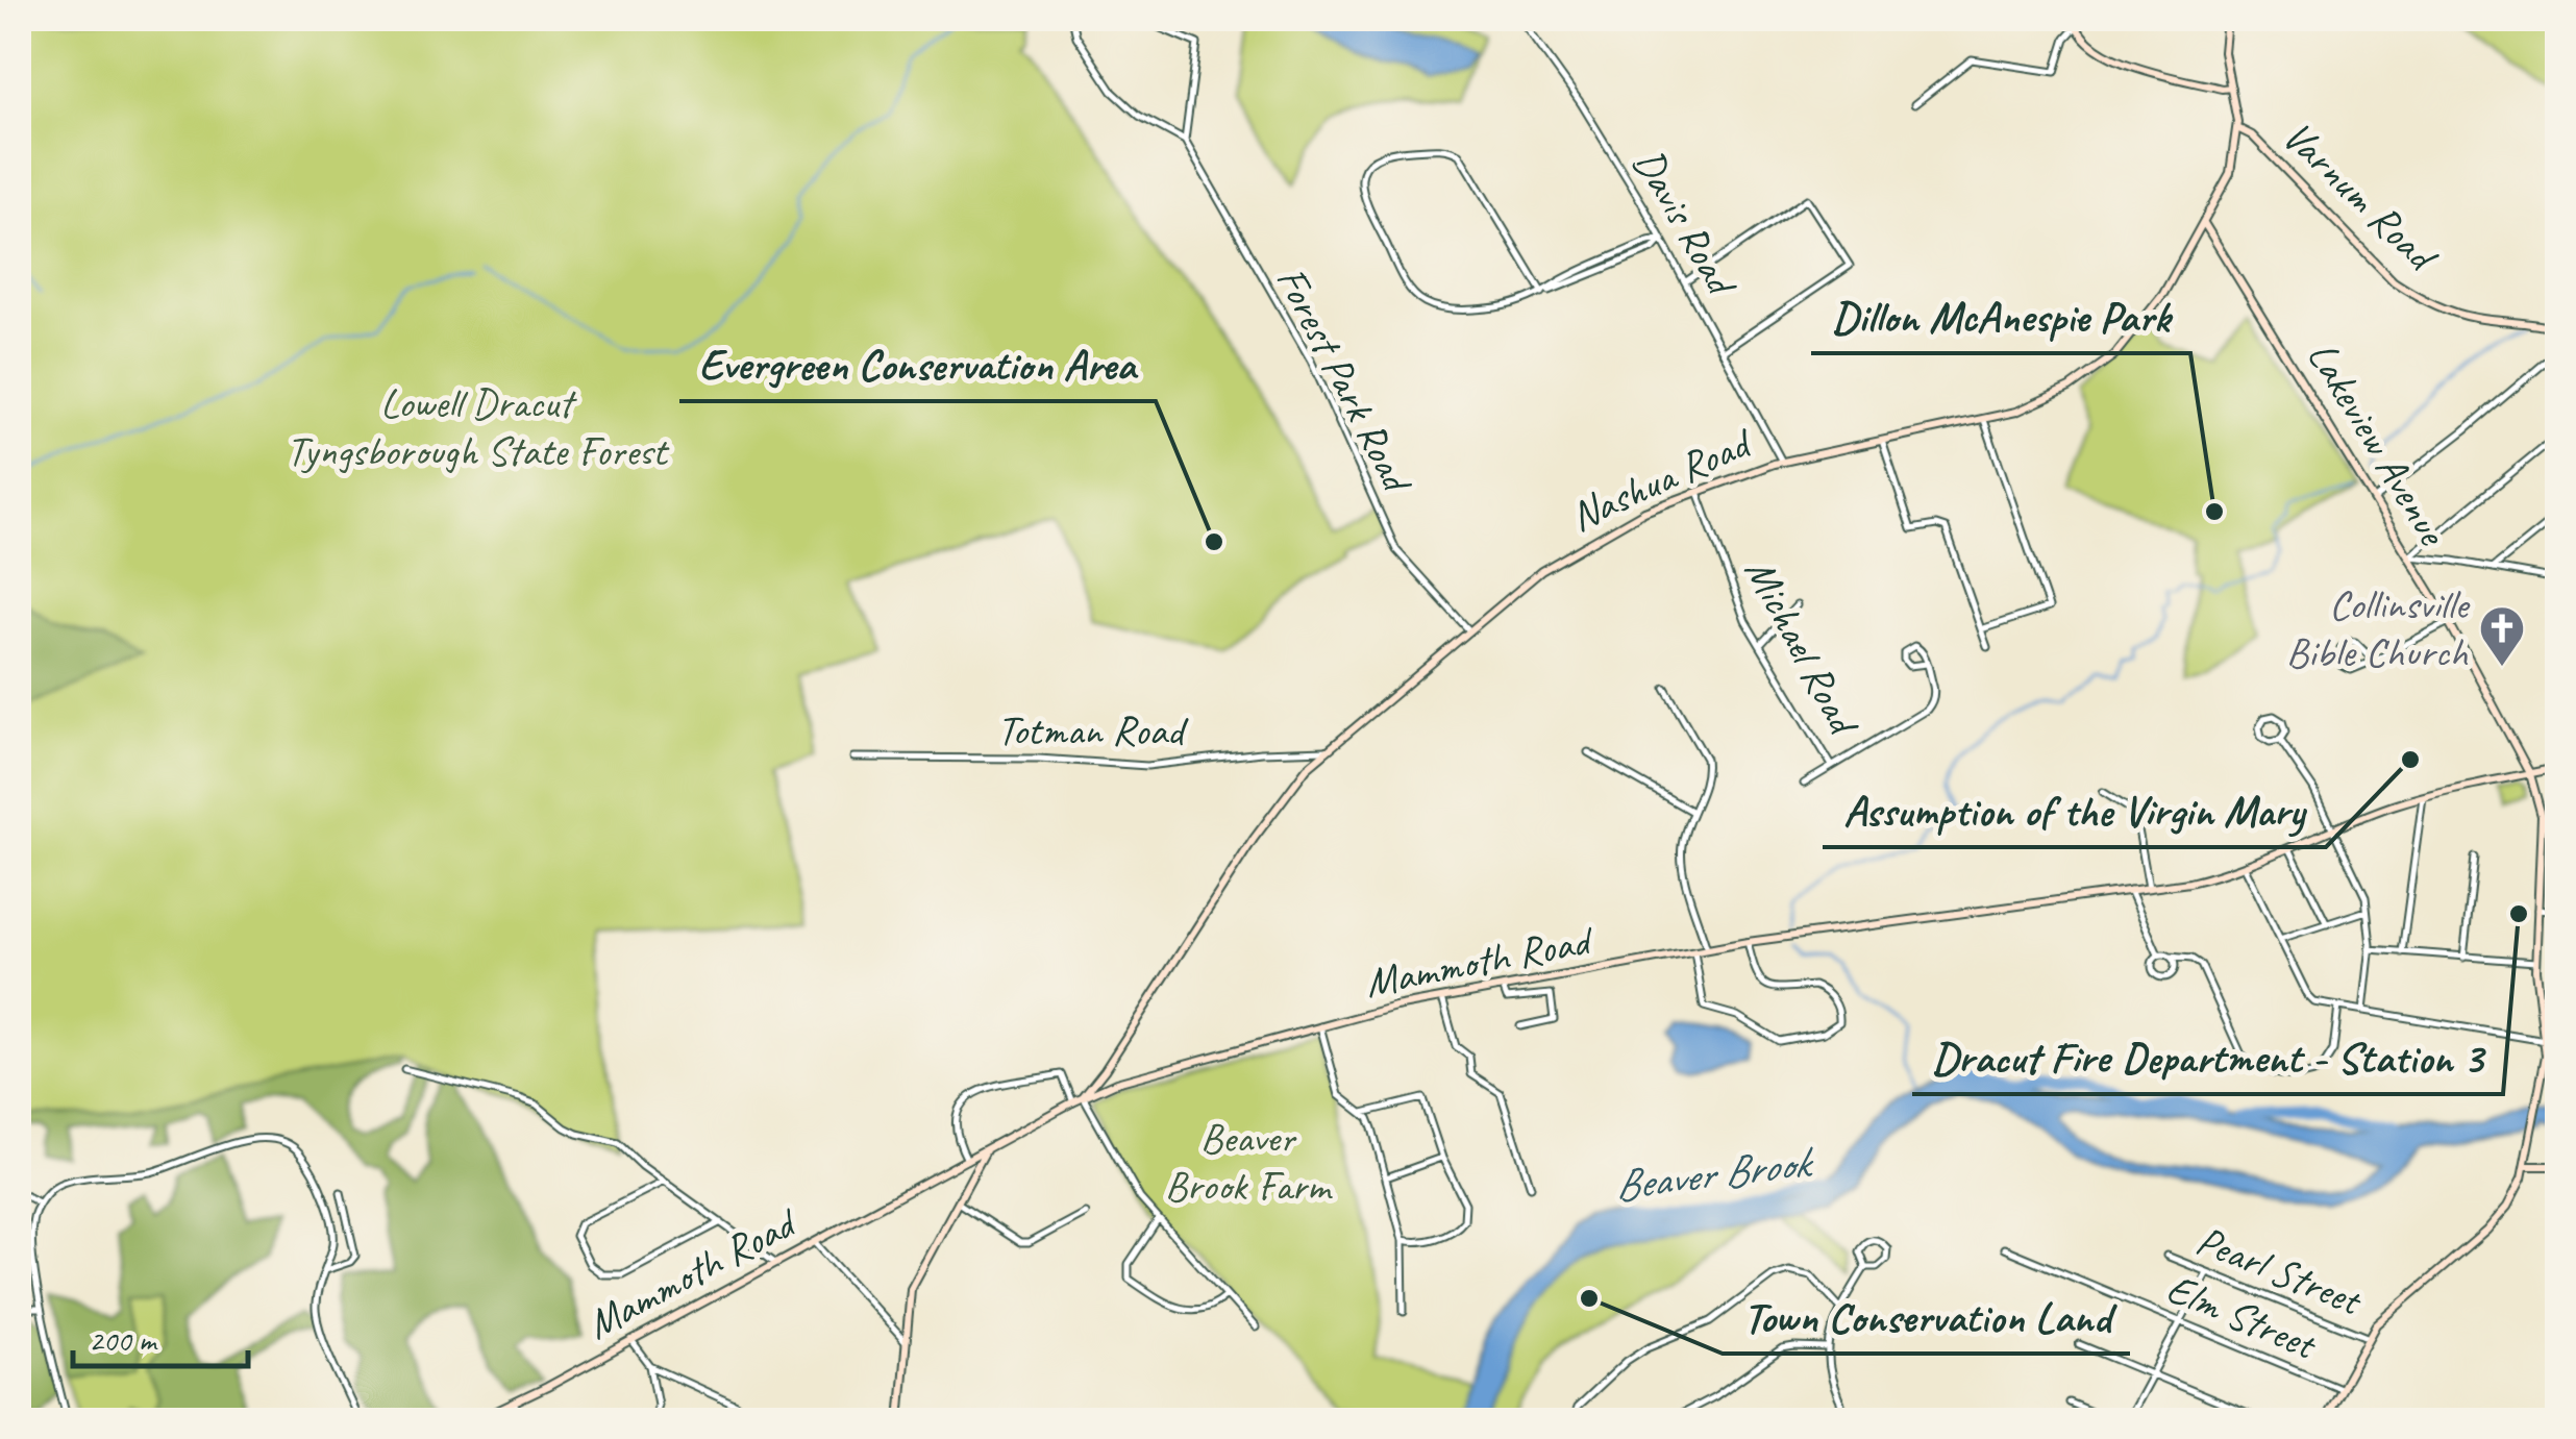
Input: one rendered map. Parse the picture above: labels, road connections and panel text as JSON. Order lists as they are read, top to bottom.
{
  "streets": {
    "main road": [
      "Varnum Road",
      "Lakeview Avenue",
      "Nashua Road",
      "Mammoth Road"
    ],
    "street": [
      "Davis Road",
      "Forest Park Road",
      "Michael Road",
      "Totman Road",
      "Pearl Street",
      "Elm Street"
    ]
  },
  "crossings": [
    ["Varnum Road", "Nashua Road"],
    ["Davis Road", "Nashua Road"],
    ["Forest Park Road", "Nashua Road"],
    ["Lakeview Avenue", "Nashua Road"],
    ["Lakeview Avenue", "Mammoth Road"],
    ["Lakeview Avenue", "Pearl Street"],
    ["Lakeview Avenue", "Elm Street"],
    ["Nashua Road", "Michael Road"],
    ["Nashua Road", "Totman Road"],
    ["Nashua Road", "Mammoth Road"]
  ],
  "water": ["Beaver Brook"],
  "parks": ["Lowell Dracut Tyngsborough State Forest", "Beaver Brook Farm"],
  "places": {
    "other": [
      "Dillon McAnespie Park",
      "Evergreen Conservation Area",
      "Assumption of the Virgin Mary",
      "Dracut Fire Department - Station 3",
      "Town Conservation Land"
    ],
    "church": ["Collinsville Bible Church"]
  },
  "scale_bar": "200 m"
}
